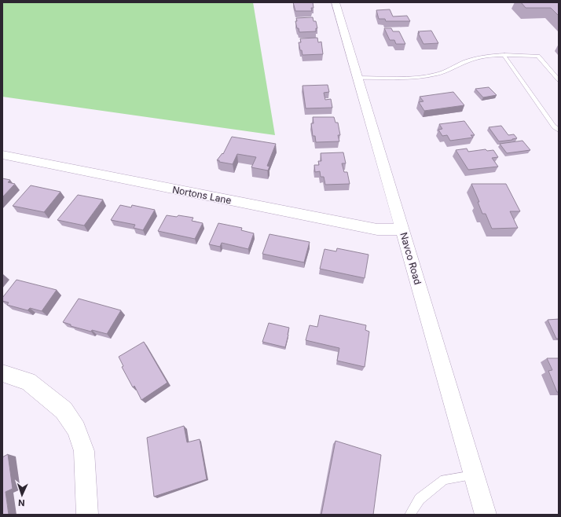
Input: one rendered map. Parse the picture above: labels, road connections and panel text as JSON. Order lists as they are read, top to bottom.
{
  "streets": {
    "street": ["Nortons Lane", "Navco Road"]
  },
  "crossings": [
    ["Nortons Lane", "Navco Road"]
  ],
  "north": "bottom"
}
